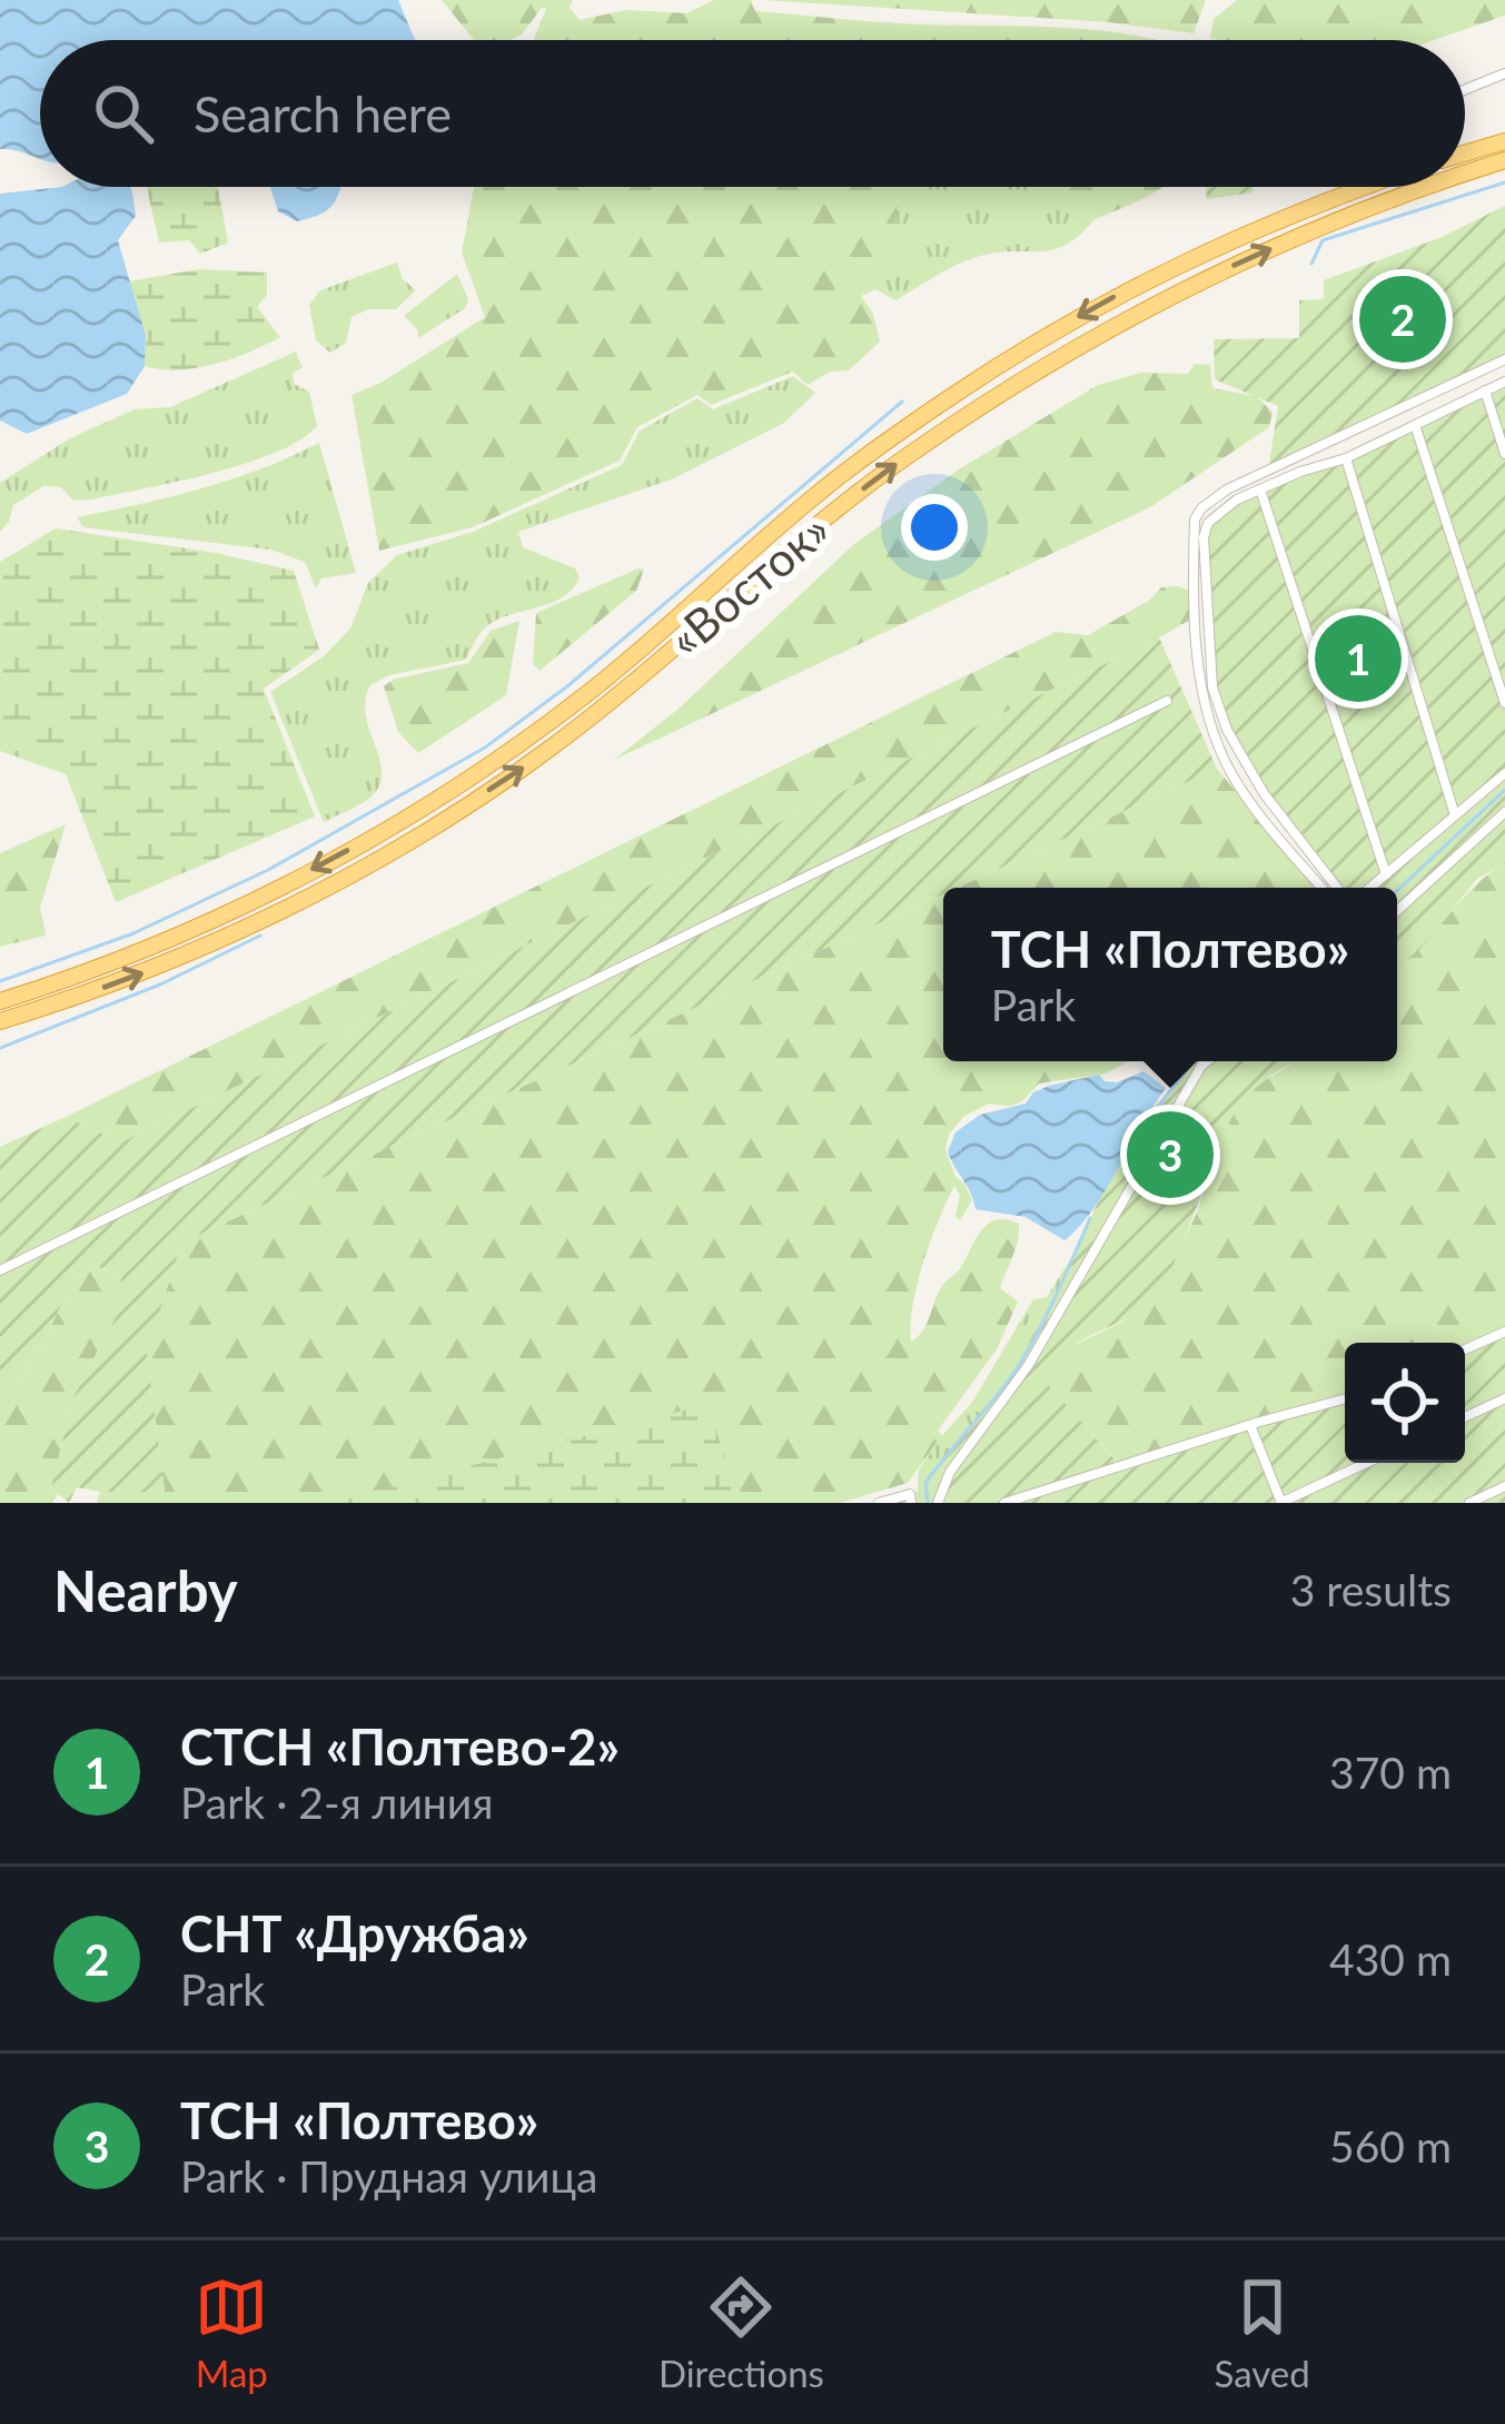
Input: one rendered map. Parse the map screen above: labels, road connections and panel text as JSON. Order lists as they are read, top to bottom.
{
  "streets": {
    "highway": ["«Восток»"]
  },
  "page": {
    "search": "Search here",
    "pins": ["2", "1", "3"],
    "popup": ["ТСН «Полтево»", "Park"],
    "heading": ["Nearby", "3 results"],
    "list": [
      {
        "mark": "1",
        "name": "СТСН «Полтево-2»",
        "note": "Park · 2-я линия",
        "value": "370 m"
      },
      {
        "mark": "2",
        "name": "СНТ «Дружба»",
        "note": "Park",
        "value": "430 m"
      },
      {
        "mark": "3",
        "name": "ТСН «Полтево»",
        "note": "Park · Прудная улица",
        "value": "560 m"
      }
    ],
    "nav": ["Map", "Directions", "Saved"]
  }
}
